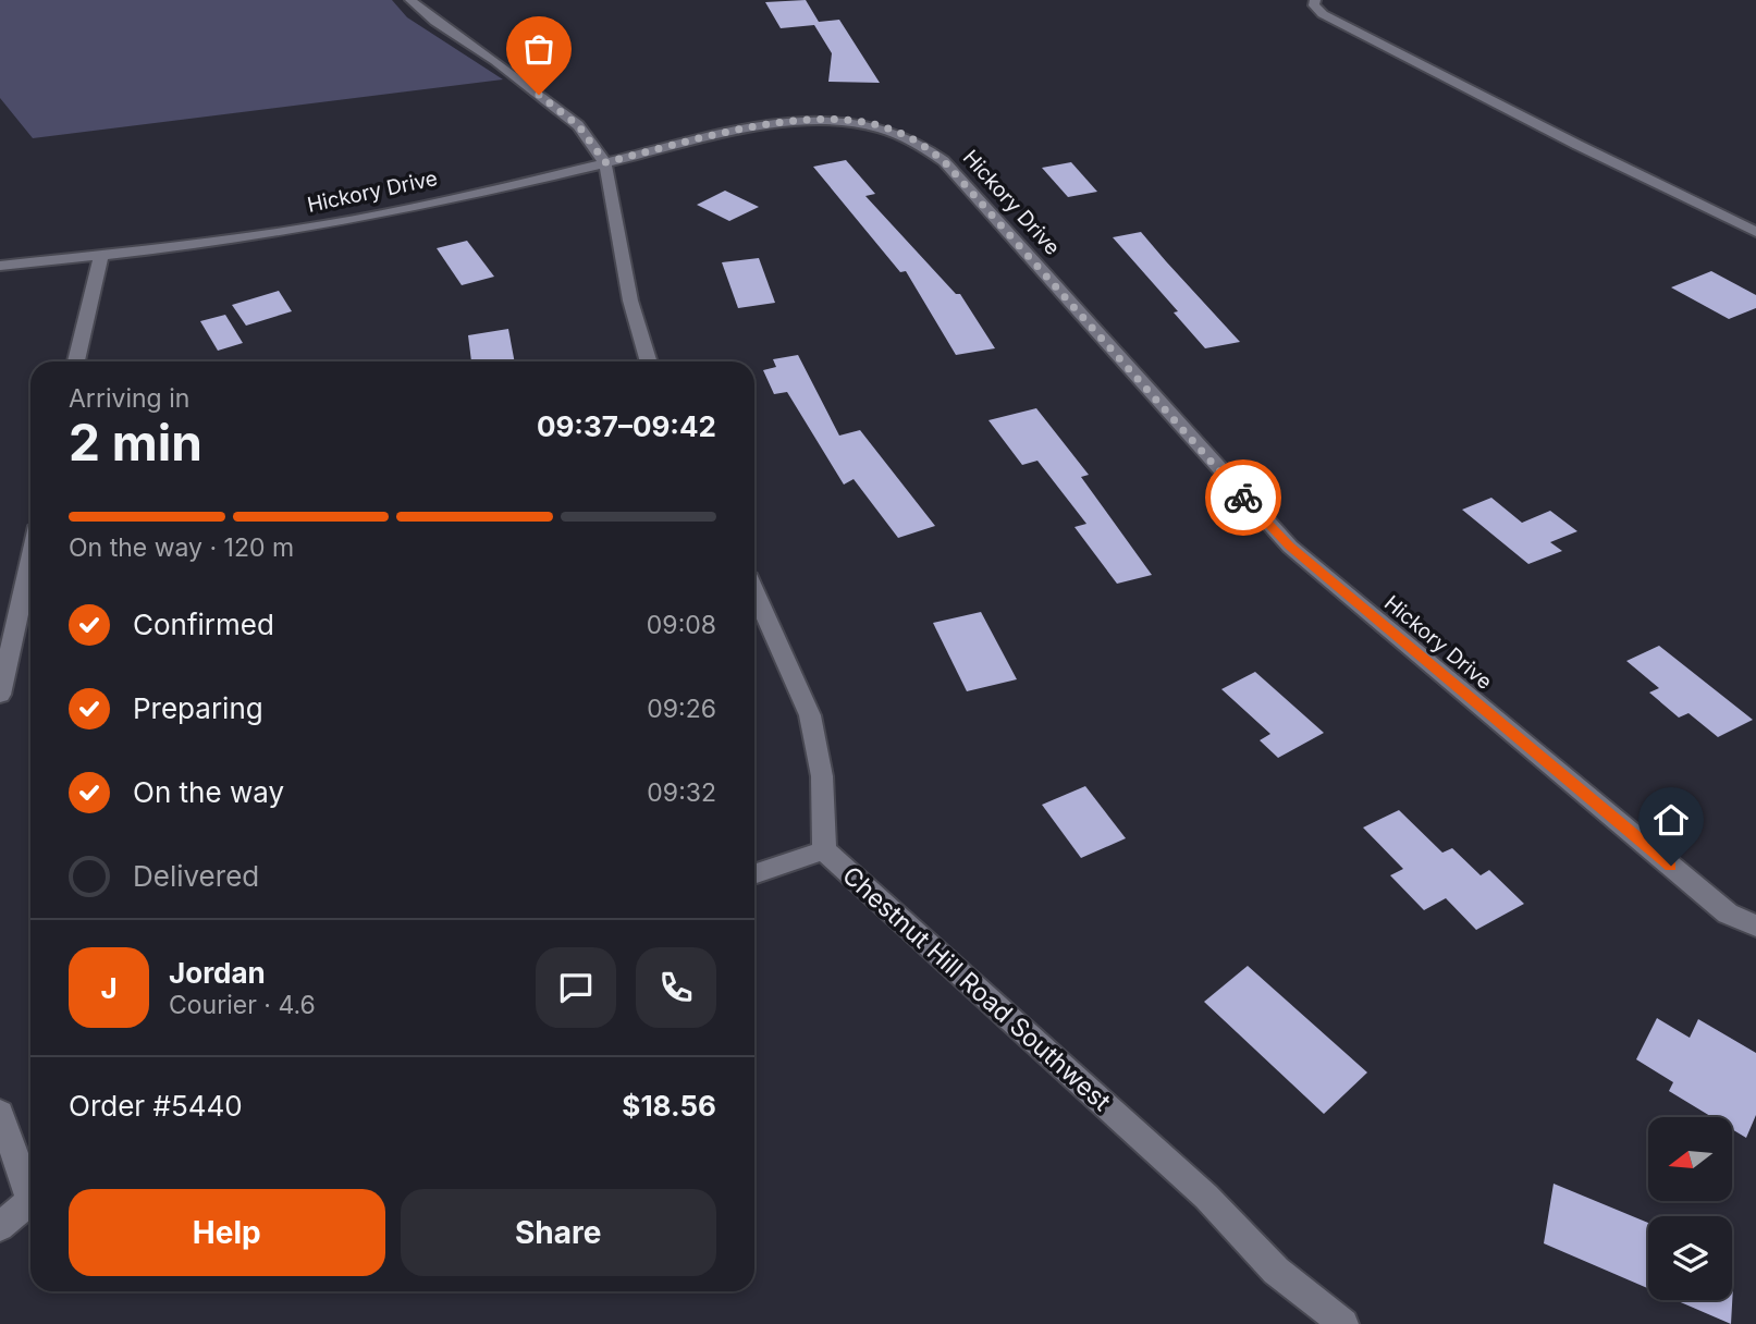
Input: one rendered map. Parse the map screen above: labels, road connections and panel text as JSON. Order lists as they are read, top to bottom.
{
  "streets": {
    "street": ["Hickory Drive", "Chestnut Hill Road Southwest"]
  },
  "north": "left",
  "page": {
    "heading": ["2 min", "Arriving in", "09:37–09:42"],
    "panel": [
      "Jordan",
      "Courier · 4.6",
      "Order #5440",
      "$18.56"
    ],
    "bar": "On the way · 120 m",
    "list": [
      ["Confirmed", "09:08"],
      ["Preparing", "09:26"],
      ["On the way", "09:32"],
      "Delivered"
    ],
    "round": "J",
    "buttons": ["Help", "Share"]
  }
}
